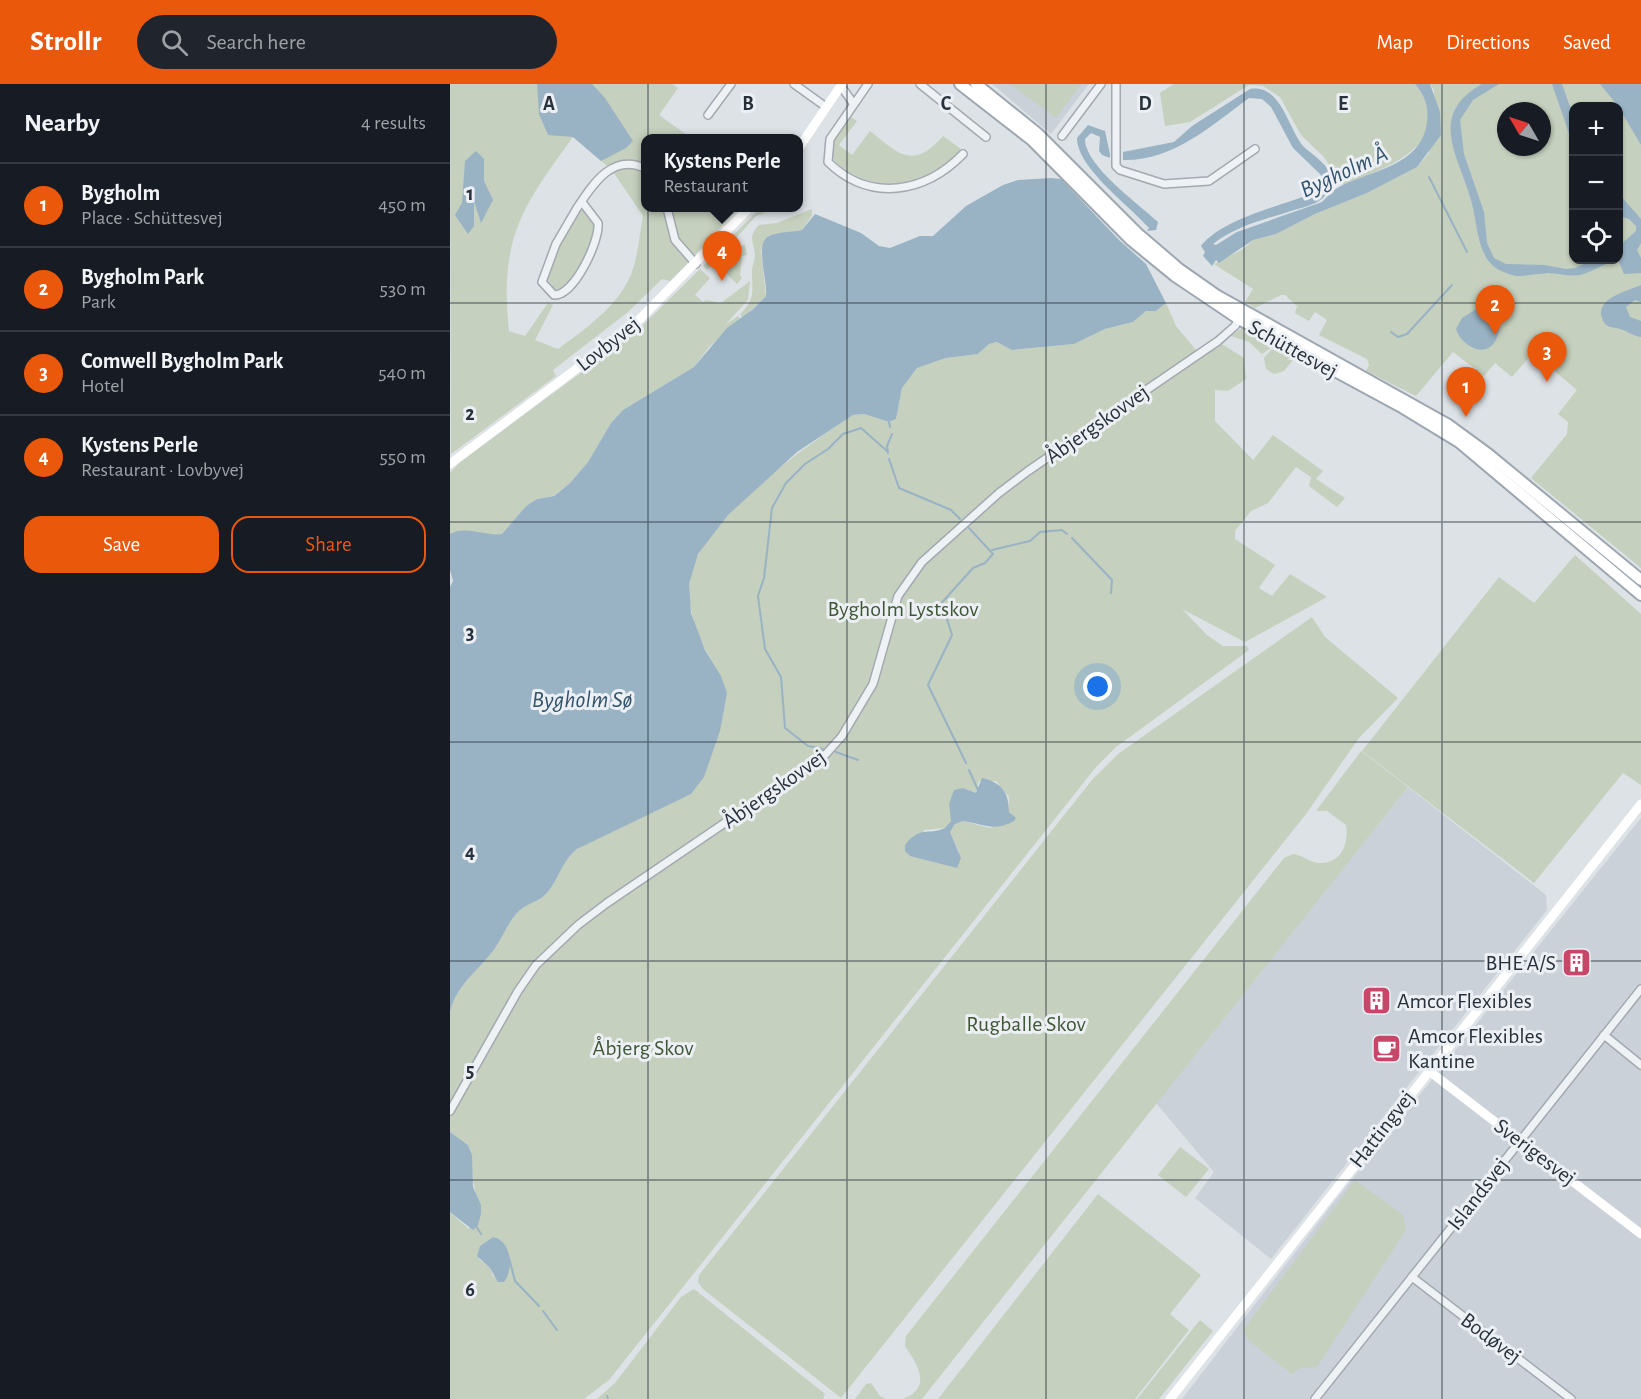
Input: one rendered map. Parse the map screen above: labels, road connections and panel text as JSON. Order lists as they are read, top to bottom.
{
  "streets": {
    "main road": ["Schüttesvej"],
    "street": [
      "Lovbyvej",
      "Åbjergskovvej",
      "Hattingvej",
      "Sverigesvej",
      "Islandsvej",
      "Bodøvej"
    ]
  },
  "crossings": [
    ["Schüttesvej", "Åbjergskovvej"],
    ["Hattingvej", "Sverigesvej"],
    ["Sverigesvej", "Islandsvej"],
    ["Islandsvej", "Bodøvej"]
  ],
  "water": ["Bygholm Å", "Bygholm Sø"],
  "parks": ["Bygholm Lystskov", "Rugballe Skov", "Åbjerg Skov"],
  "places": {
    "building": ["BHE A/S", "Amcor Flexibles"],
    "cafe": ["Amcor Flexibles Kantine"]
  },
  "north": "top left",
  "page": {
    "header": "Strollr",
    "search": "Search here",
    "nav": ["Map", "Directions", "Saved"],
    "heading": ["Nearby", "4 results"],
    "map_buttons": ["+", "−"],
    "popup": ["Kystens Perle", "Restaurant"],
    "list": [
      {
        "mark": "1",
        "name": "Bygholm",
        "note": "Place · Schüttesvej",
        "value": "450 m"
      },
      {
        "mark": "2",
        "name": "Bygholm Park",
        "note": "Park",
        "value": "530 m"
      },
      {
        "mark": "3",
        "name": "Comwell Bygholm Park",
        "note": "Hotel",
        "value": "540 m"
      },
      {
        "mark": "4",
        "name": "Kystens Perle",
        "note": "Restaurant · Lovbyvej",
        "value": "550 m"
      }
    ],
    "pins": [
      "4",
      "2",
      "3",
      "1"
    ],
    "buttons": ["Save", "Share"]
  },
  "grid": {
    "columns": [
      "A",
      "B",
      "C",
      "D",
      "E"
    ],
    "rows": [
      "1",
      "2",
      "3",
      "4",
      "5",
      "6"
    ]
  }
}
